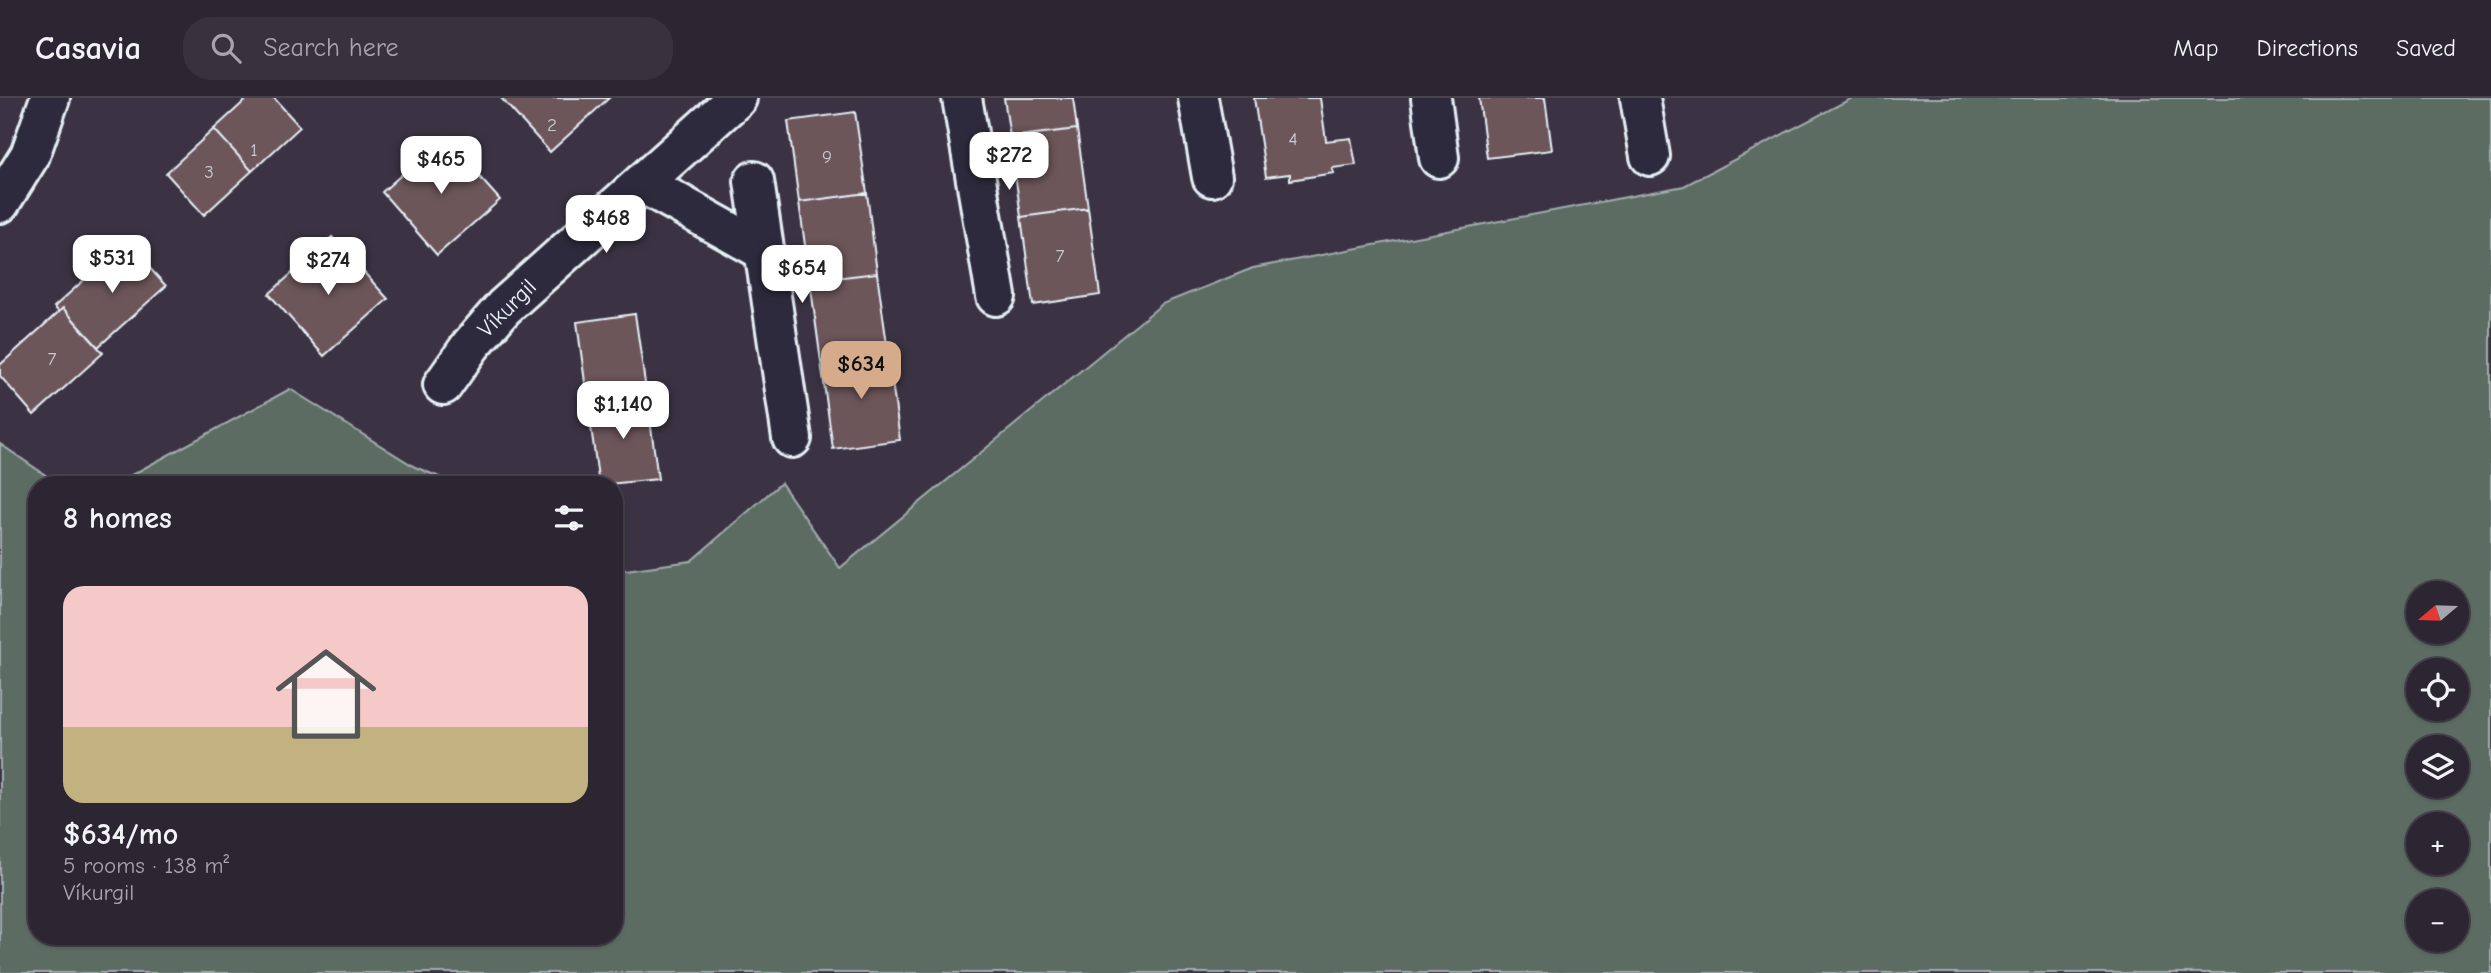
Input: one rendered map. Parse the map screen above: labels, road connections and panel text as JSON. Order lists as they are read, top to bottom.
{
  "streets": {
    "street": ["Víkurgil"]
  },
  "house_numbers": [
    "2",
    "4",
    "1",
    "9",
    "3",
    "7",
    "7"
  ],
  "north": "left",
  "page": {
    "header": "Casavia",
    "search": "Search here",
    "nav": ["Map", "Directions", "Saved"],
    "price": [
      "$272",
      "$465",
      "$468",
      "$531",
      "$274",
      "$654",
      "$634",
      "$1,140"
    ],
    "heading": "8 homes",
    "list": [
      {
        "name": "$634/mo",
        "note": "5 rooms · 138 m² · Víkurgil"
      }
    ],
    "map_buttons": ["+", "−"]
  }
}
